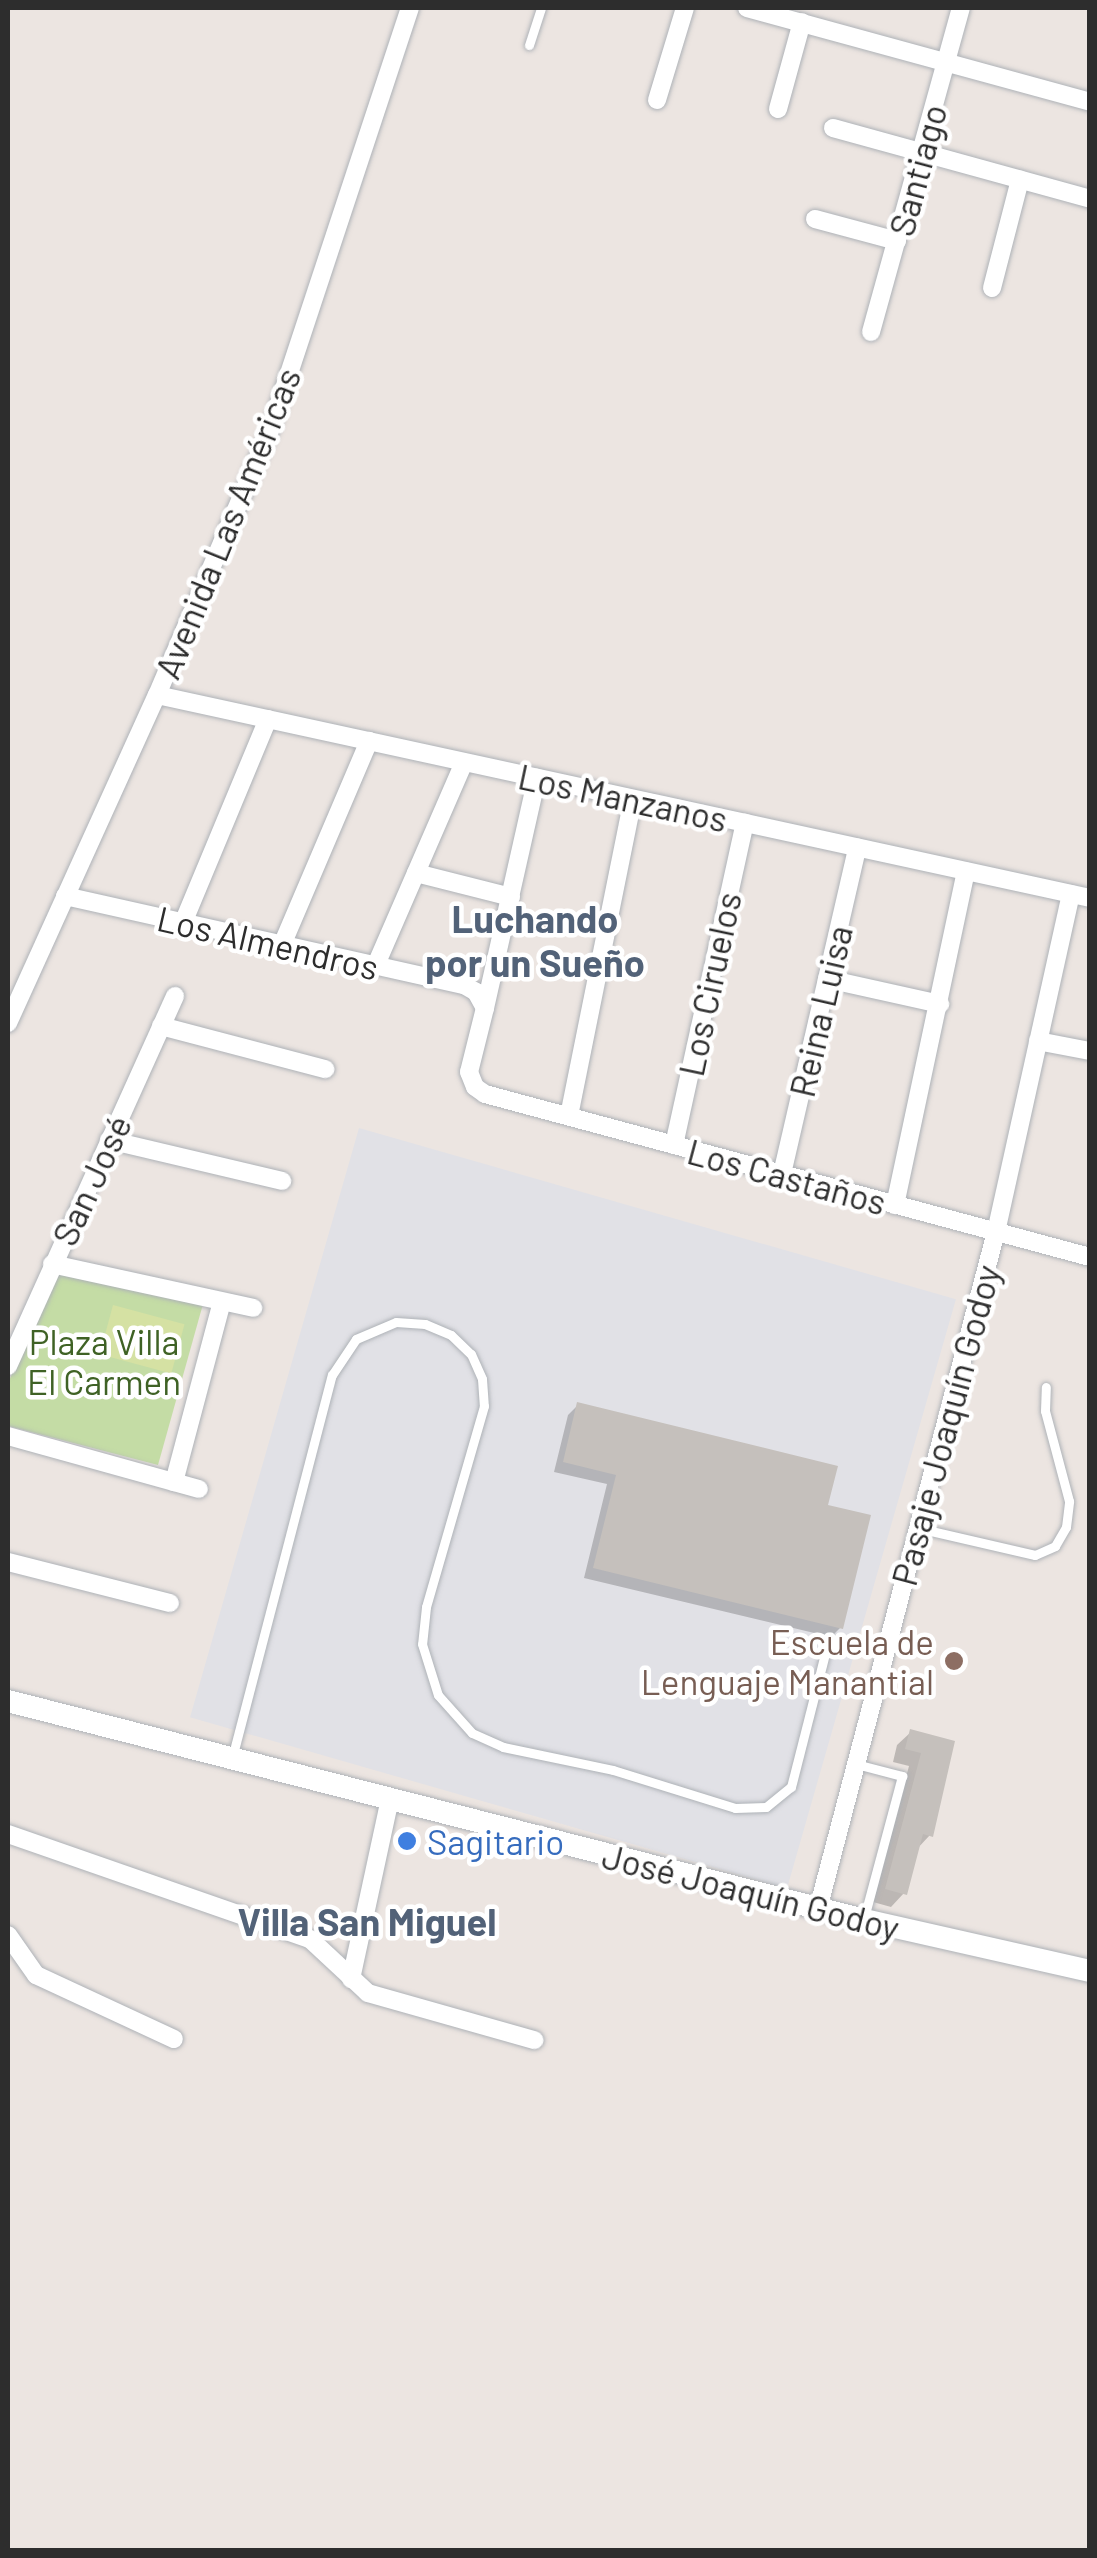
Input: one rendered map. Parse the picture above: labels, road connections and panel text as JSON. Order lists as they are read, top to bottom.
{
  "streets": {
    "street": [
      "Santiago",
      "Avenida Las Américas",
      "Los Manzanos",
      "Los Almendros",
      "Los Ciruelos",
      "Reina Luisa",
      "Los Castaños",
      "San José",
      "Pasaje Joaquín Godoy",
      "José Joaquín Godoy"
    ]
  },
  "crossings": [
    ["Avenida Las Américas", "Los Manzanos"],
    ["Avenida Las Américas", "Los Almendros"],
    ["Los Manzanos", "Los Ciruelos"],
    ["Los Manzanos", "Reina Luisa"],
    ["Los Manzanos", "Pasaje Joaquín Godoy"],
    ["Los Almendros", "Los Castaños"],
    ["Los Ciruelos", "Los Castaños"],
    ["Reina Luisa", "Los Castaños"],
    ["Los Castaños", "Pasaje Joaquín Godoy"],
    ["Pasaje Joaquín Godoy", "José Joaquín Godoy"]
  ],
  "districts": ["Luchando por un Sueño", "Villa San Miguel"],
  "parks": ["Plaza Villa El Carmen"],
  "places": ["Escuela de Lenguaje Manantial", "Sagitario"]
}
